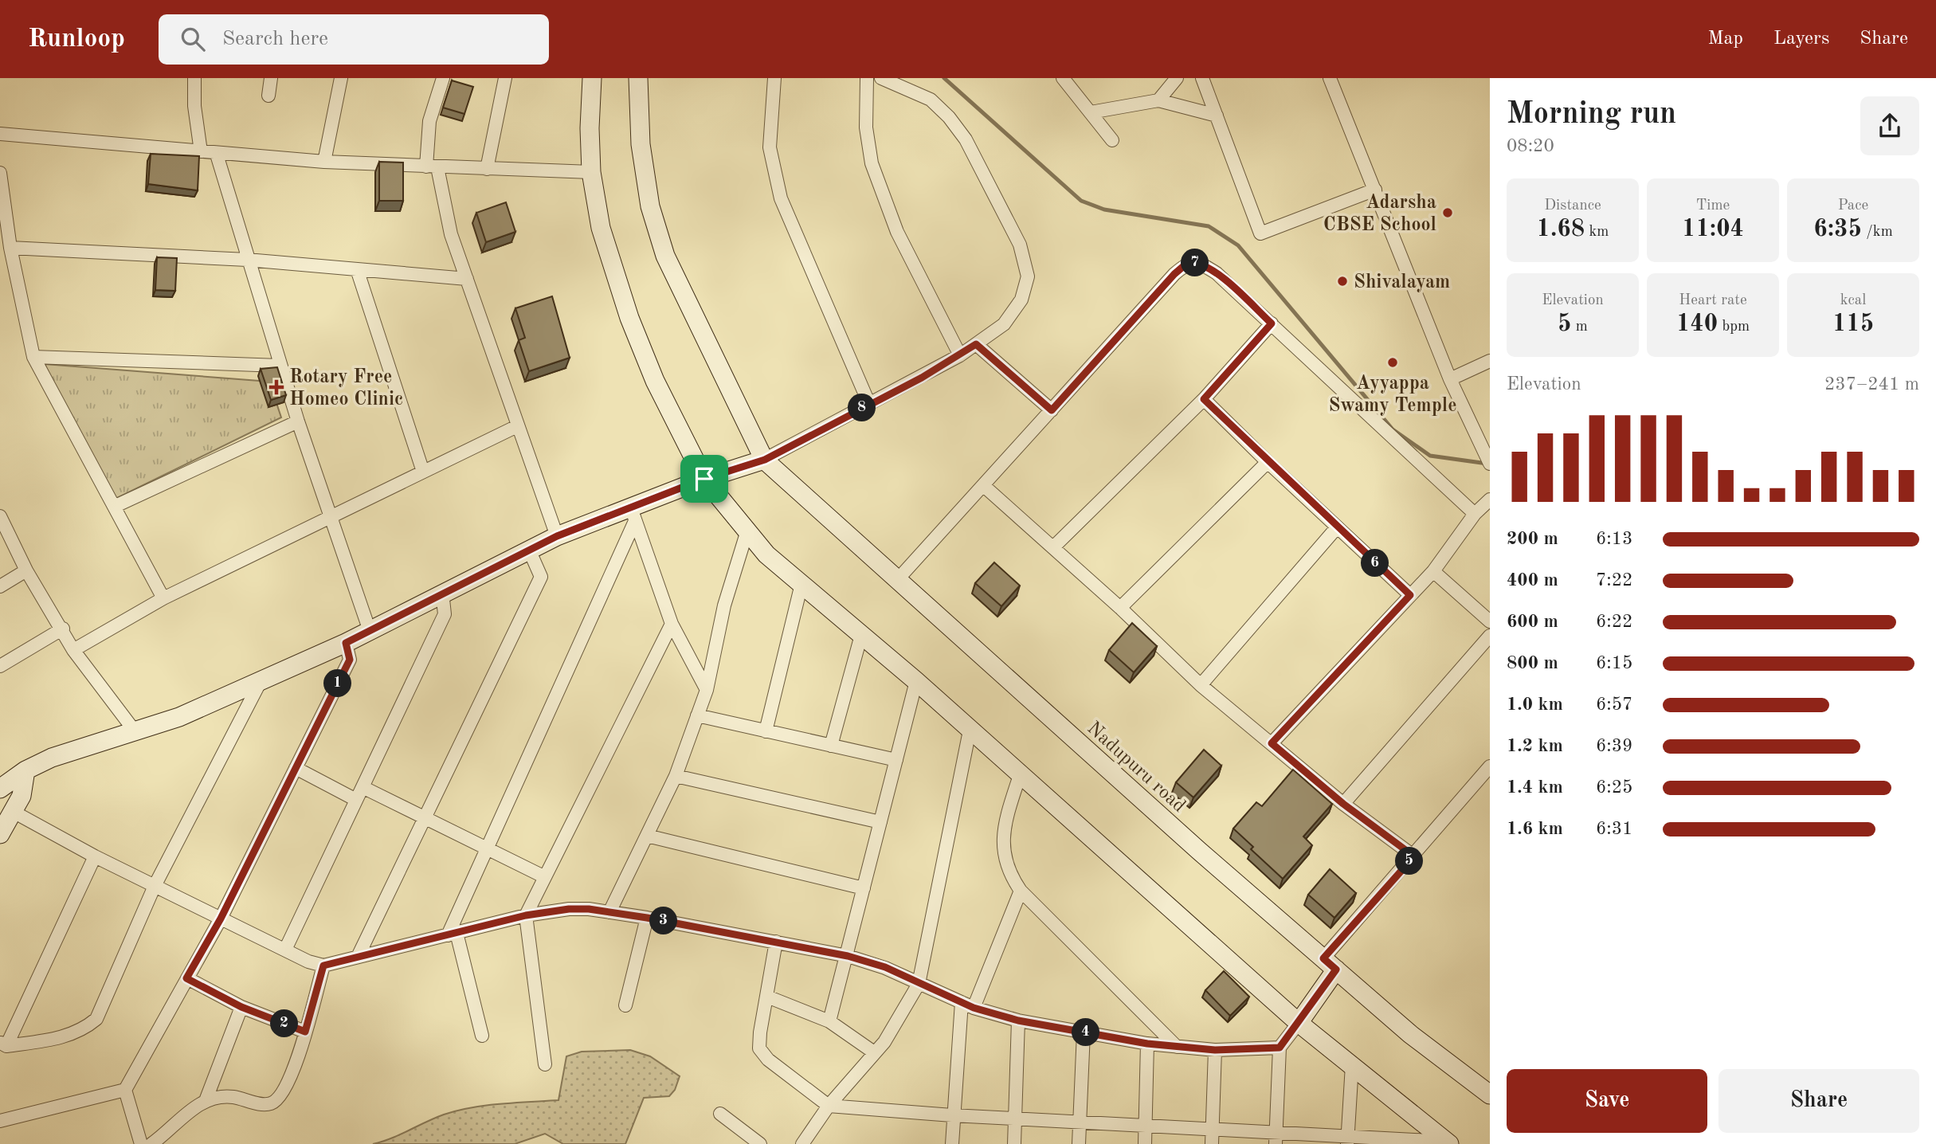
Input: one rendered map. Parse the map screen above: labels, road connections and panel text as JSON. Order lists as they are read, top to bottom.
{
  "streets": {
    "street": ["Nadupuru road"]
  },
  "places": {
    "other": ["Adarsha CBSE School", "Shivalayam", "Ayyappa Swamy Temple"],
    "health": ["Rotary Free Homeo Clinic"]
  },
  "page": {
    "header": "Runloop",
    "search": "Search here",
    "nav": ["Map", "Layers", "Share"],
    "heading": ["Morning run", "08:20"],
    "stats": [
      ["Distance", "1.68 km"],
      ["Time", "11:04"],
      ["Pace", "6:35 /km"],
      ["Elevation", "5 m"],
      ["Heart rate", "140 bpm"],
      ["kcal", "115"]
    ],
    "pins": [
      "7",
      "8",
      "6",
      "1",
      "5",
      "3",
      "2",
      "4"
    ],
    "chart": ["Elevation", "237–241 m"],
    "list": [
      {
        "name": "200 m",
        "note": "6:13"
      },
      {
        "name": "400 m",
        "note": "7:22"
      },
      {
        "name": "600 m",
        "note": "6:22"
      },
      {
        "name": "800 m",
        "note": "6:15"
      },
      {
        "name": "1.0 km",
        "note": "6:57"
      },
      {
        "name": "1.2 km",
        "note": "6:39"
      },
      {
        "name": "1.4 km",
        "note": "6:25"
      },
      {
        "name": "1.6 km",
        "note": "6:31"
      }
    ],
    "buttons": ["Save", "Share"]
  }
}
